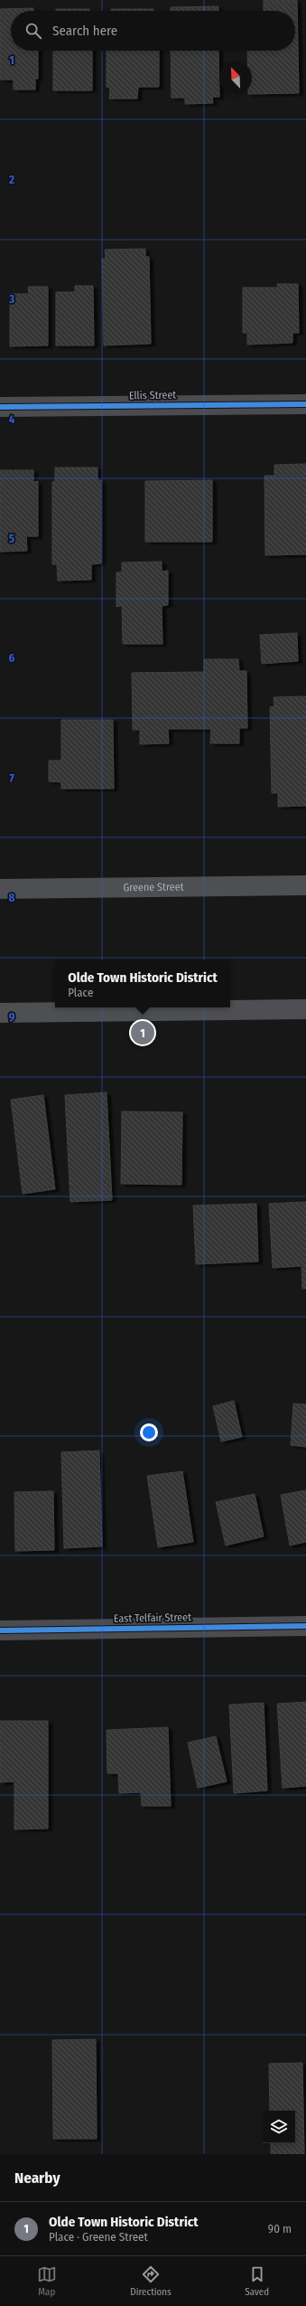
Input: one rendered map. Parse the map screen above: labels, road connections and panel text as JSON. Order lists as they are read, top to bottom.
{
  "streets": {
    "main road": ["Greene Street"],
    "street": ["Ellis Street", "East Telfair Street"]
  },
  "north": "top left",
  "page": {
    "search": "Search here",
    "popup": ["Olde Town Historic District", "Place"],
    "pins": "1",
    "heading": "Nearby",
    "list": [
      {
        "mark": "1",
        "name": "Olde Town Historic District",
        "note": "Place · Greene Street",
        "value": "90 m"
      }
    ],
    "nav": ["Map", "Directions", "Saved"]
  },
  "grid": {
    "rows": [
      "1",
      "2",
      "3",
      "4",
      "5",
      "6",
      "7",
      "8",
      "9"
    ]
  }
}
